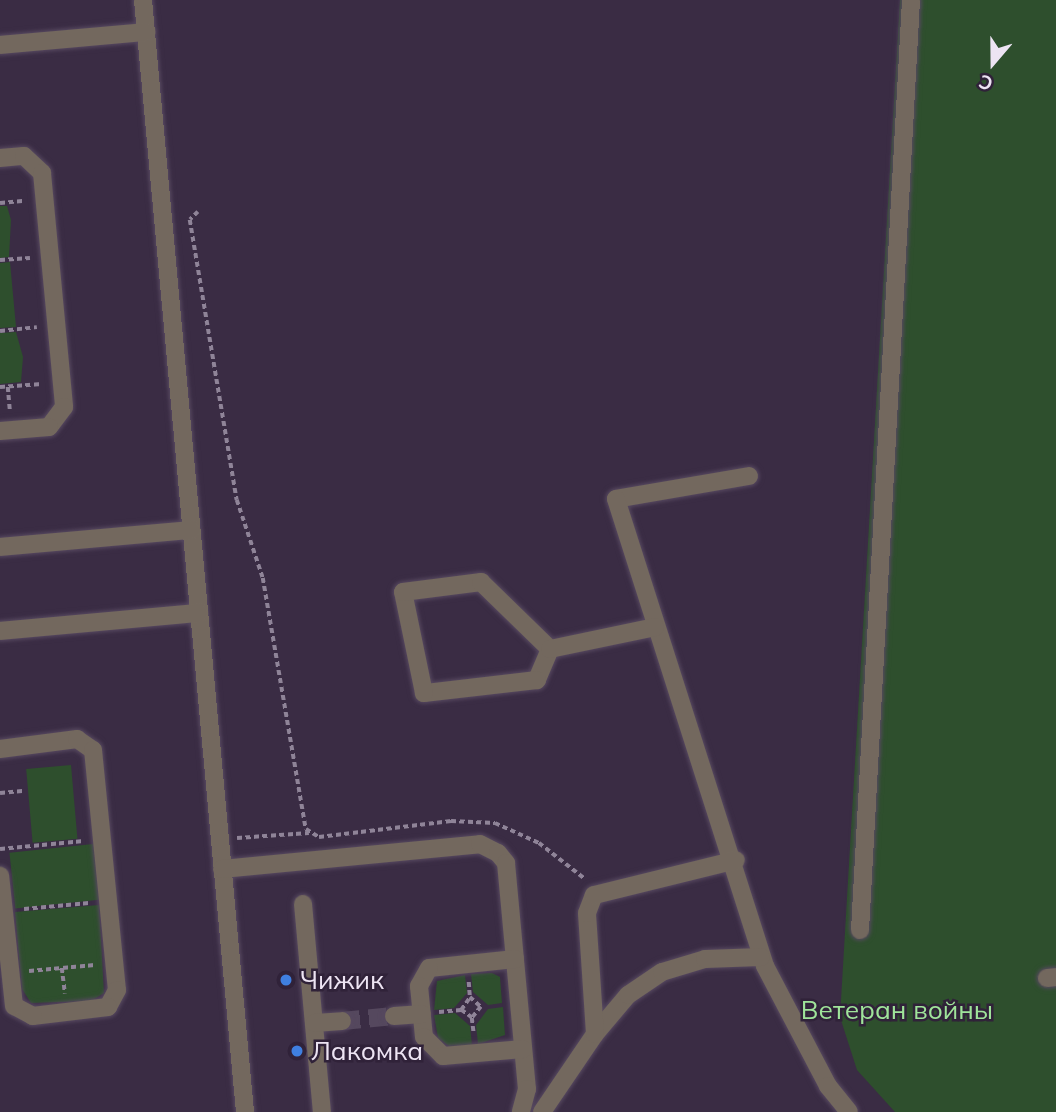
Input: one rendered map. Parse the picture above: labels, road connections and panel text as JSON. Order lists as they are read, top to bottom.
{
  "parks": ["Ветеран войны"],
  "places": ["Чижик", "Лакомка"],
  "north": "bottom"
}
